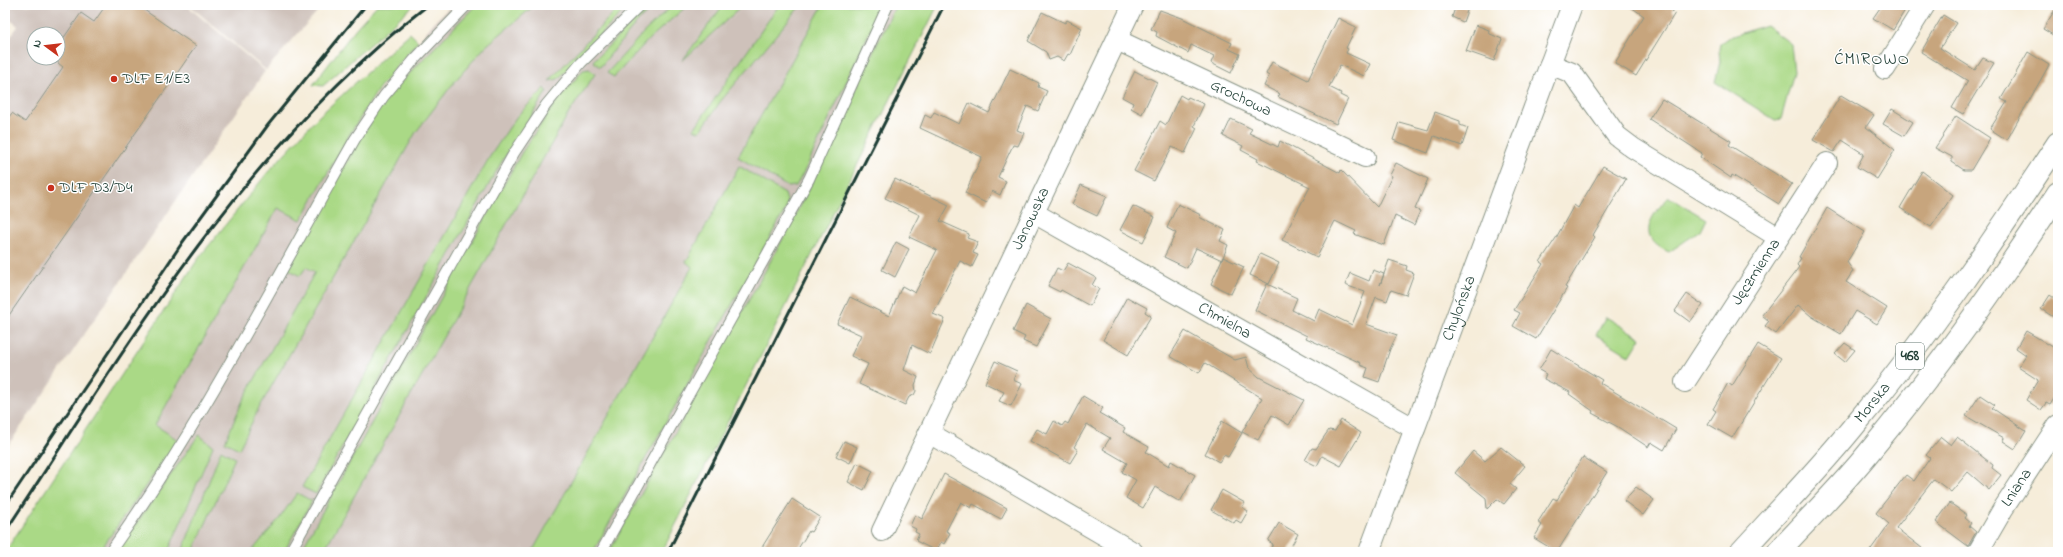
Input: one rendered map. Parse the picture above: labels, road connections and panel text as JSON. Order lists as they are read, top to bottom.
{
  "streets": {
    "main road": ["468", "Morska"],
    "street": [
      "Grochowa",
      "Janowska",
      "Jęczmienna",
      "Chylońska",
      "Chmielna",
      "Lniana"
    ]
  },
  "crossings": [
    ["Grochowa", "Janowska"],
    ["Janowska", "Chmielna"],
    ["Chylońska", "Chmielna"]
  ],
  "districts": ["ĆMIROWO"],
  "places": ["DLF E1/E3", "DLF D3/D4"],
  "north": "left"
}
